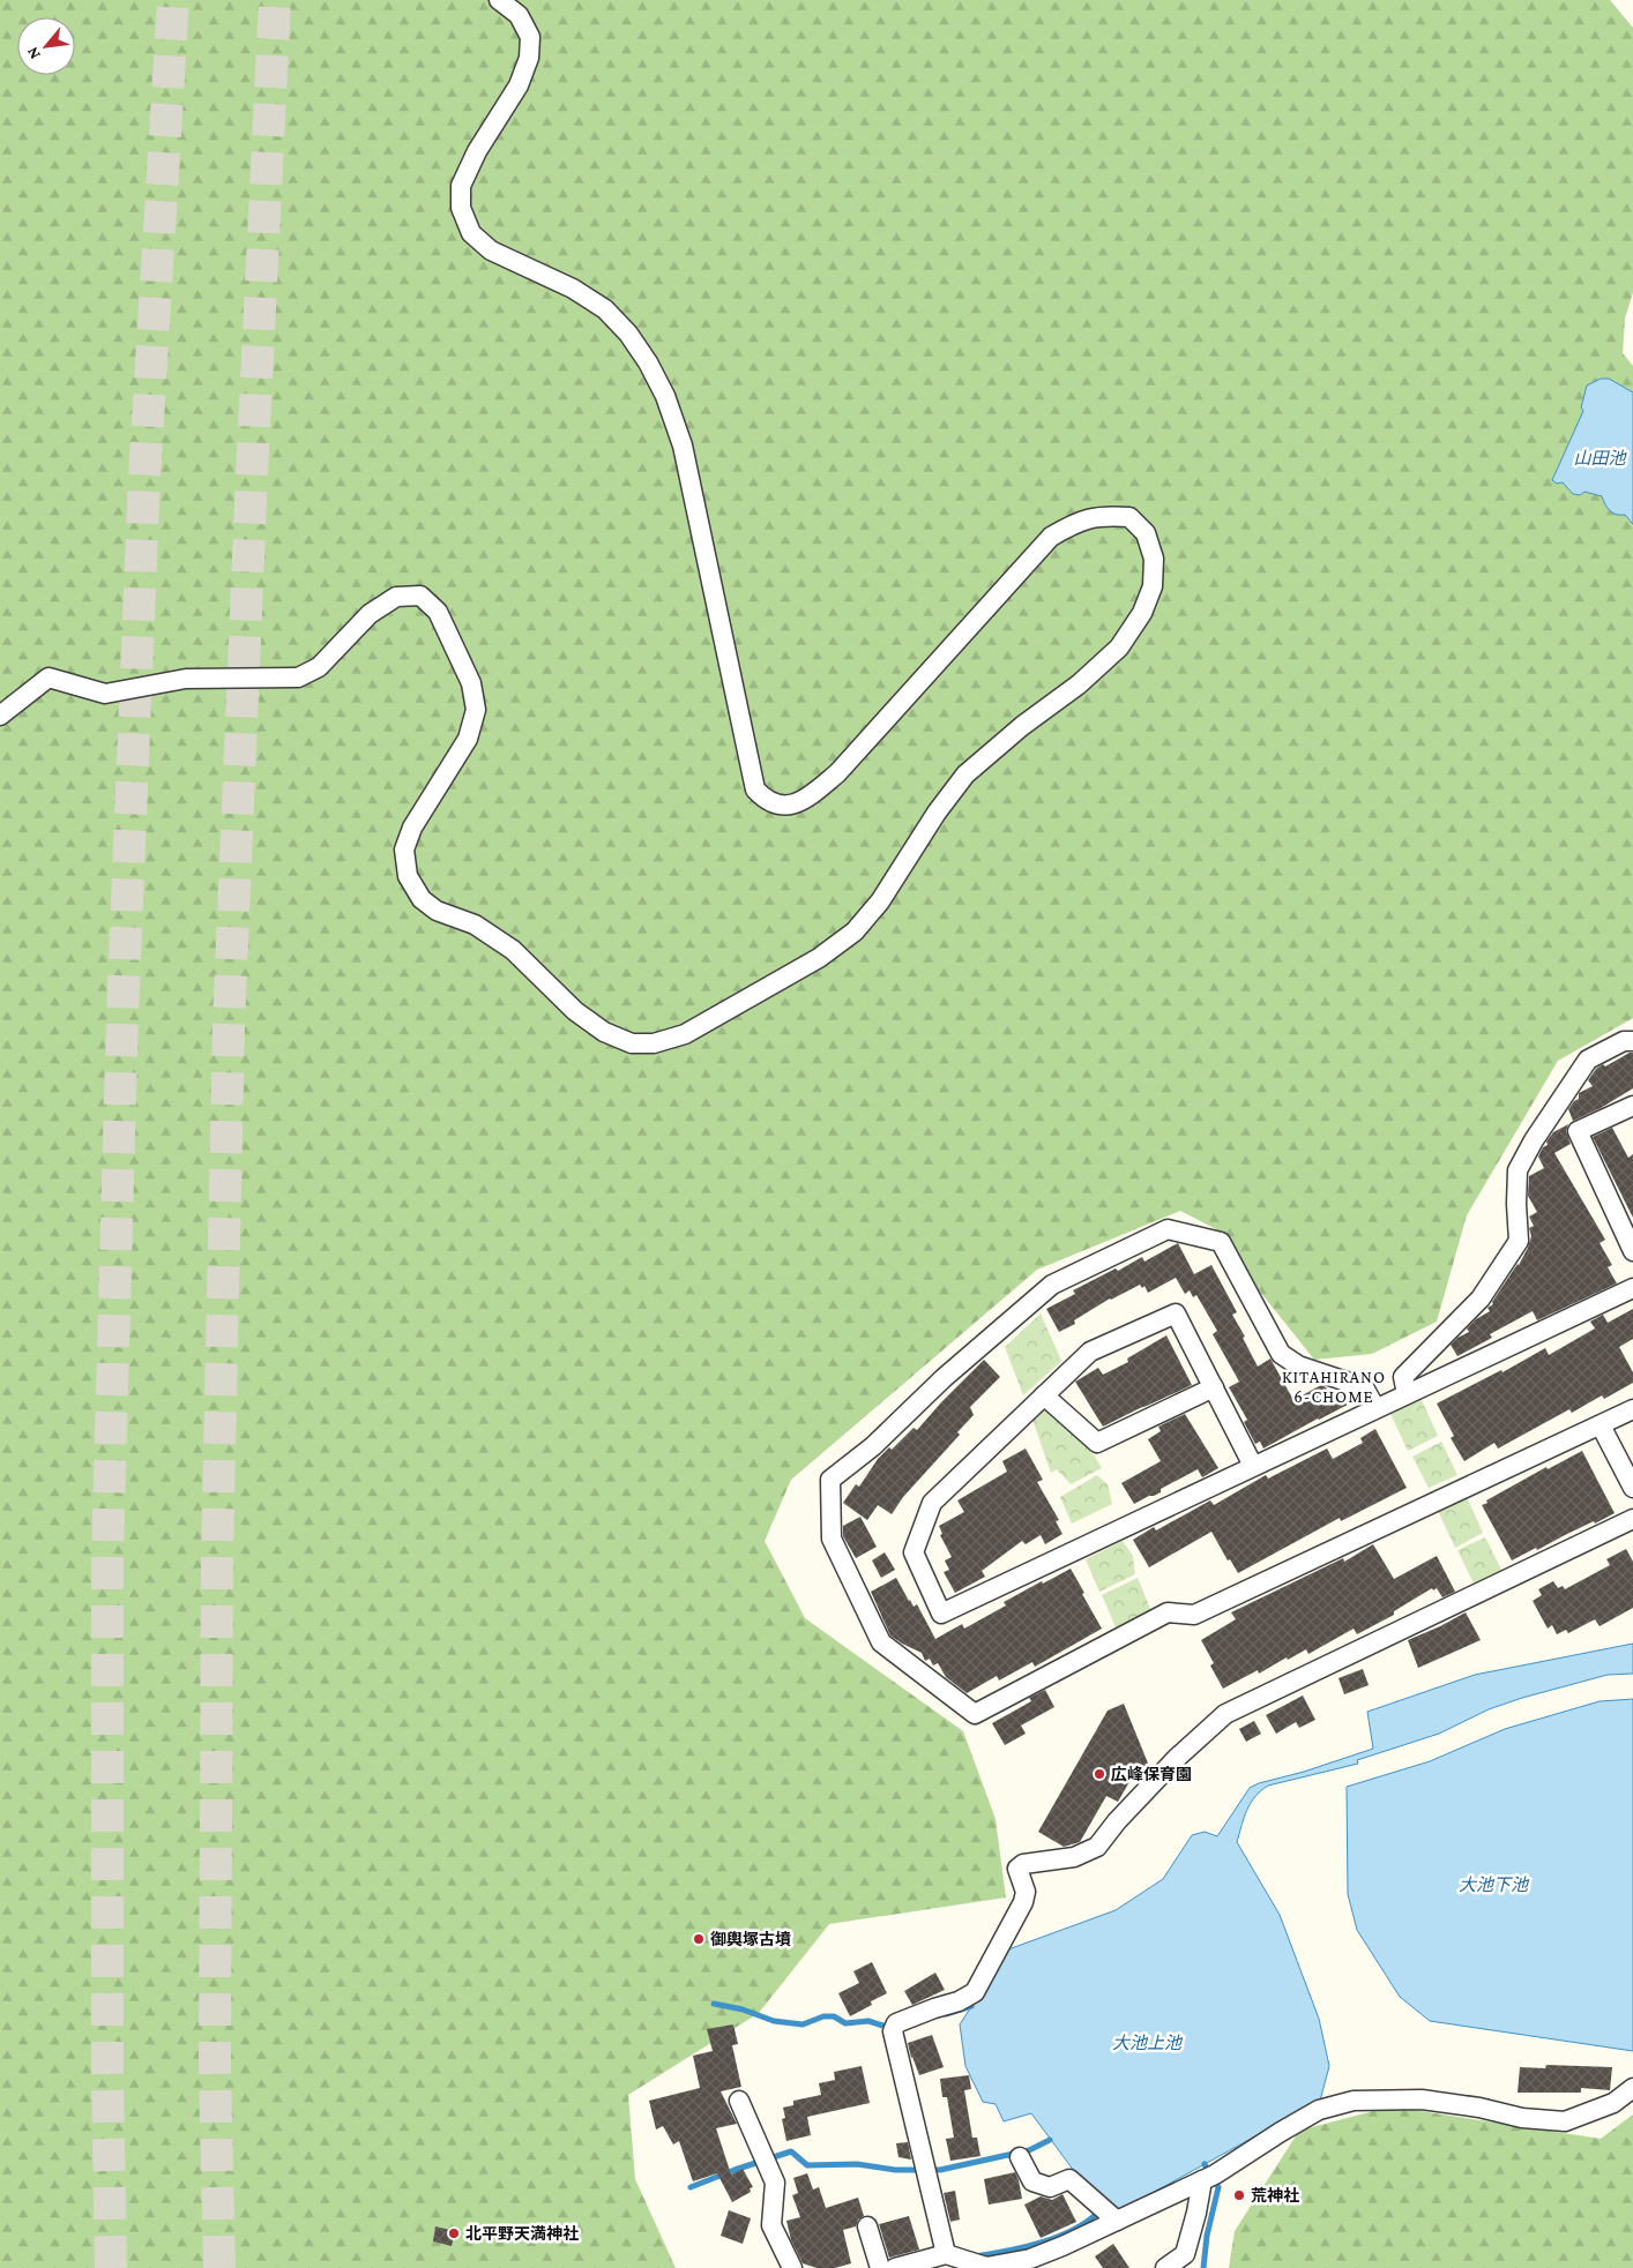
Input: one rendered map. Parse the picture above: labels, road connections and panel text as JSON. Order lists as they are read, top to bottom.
{
  "districts": ["KITAHIRANO 6-CHOME"],
  "water": ["山田池", "大池下池", "大池上池"],
  "places": [
    "広峰保育園",
    "御輿塚古墳",
    "荒神社",
    "北平野天満神社"
  ],
  "north": "bottom left"
}
